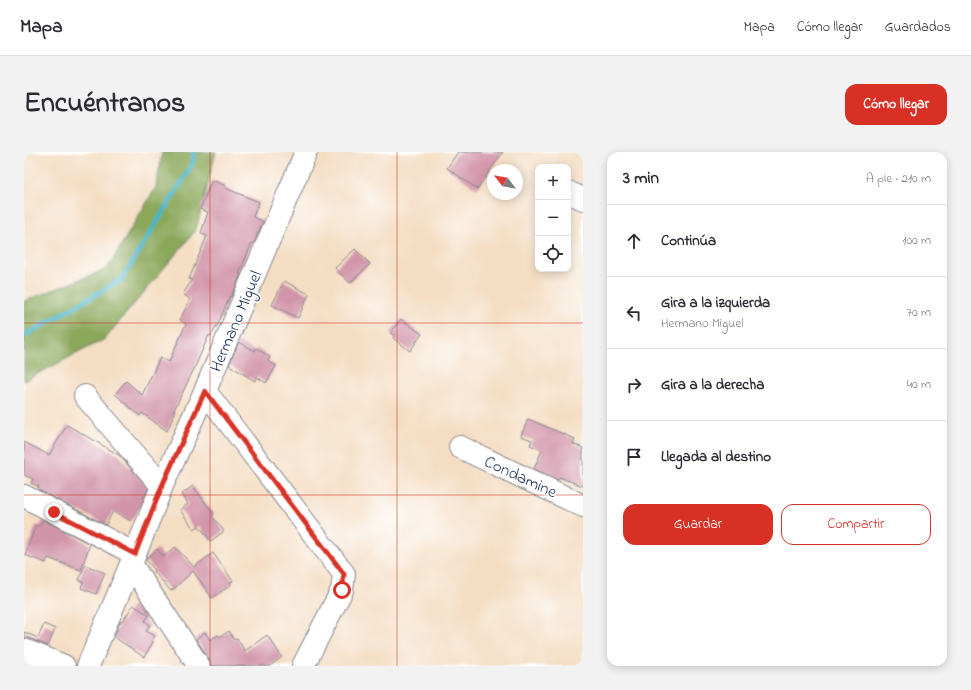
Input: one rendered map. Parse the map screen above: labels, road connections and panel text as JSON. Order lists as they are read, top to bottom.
{
  "streets": {
    "street": ["Hermano Miguel", "Condamine"]
  },
  "north": "top left",
  "page": {
    "header": "Mapa",
    "nav": ["Mapa", "Cómo llegar", "Guardados"],
    "title": "Encuéntranos",
    "buttons": [
      "Cómo llegar",
      ["Guardar", "Compartir"]
    ],
    "heading": ["3 min", "A pie · 210 m"],
    "map_buttons": ["+", "−"],
    "list": [
      ["Continúa", "100 m"],
      ["Gira a la izquierda", "Hermano Miguel", "70 m"],
      ["Gira a la derecha", "40 m"],
      "Llegada al destino"
    ]
  }
}
